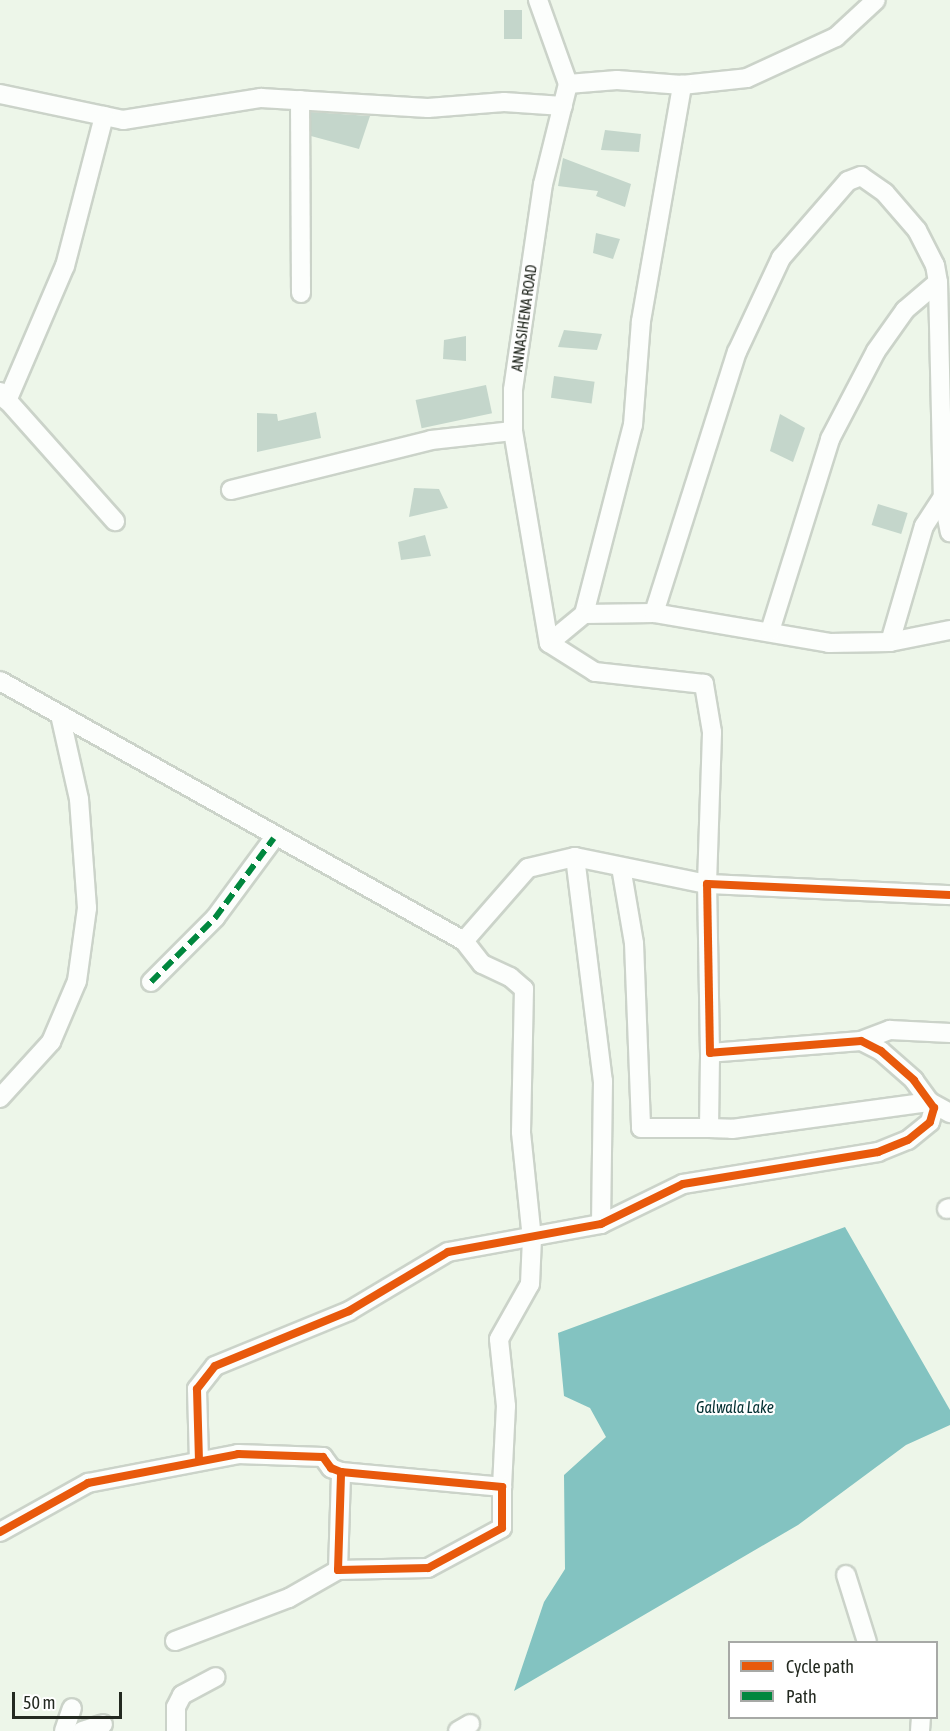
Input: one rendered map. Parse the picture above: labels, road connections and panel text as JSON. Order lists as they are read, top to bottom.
{
  "streets": {
    "street": ["ANNASIHENA ROAD"]
  },
  "water": ["Galwala Lake"],
  "legend": ["Cycle path", "Path"],
  "scale_bar": "50 m"
}
